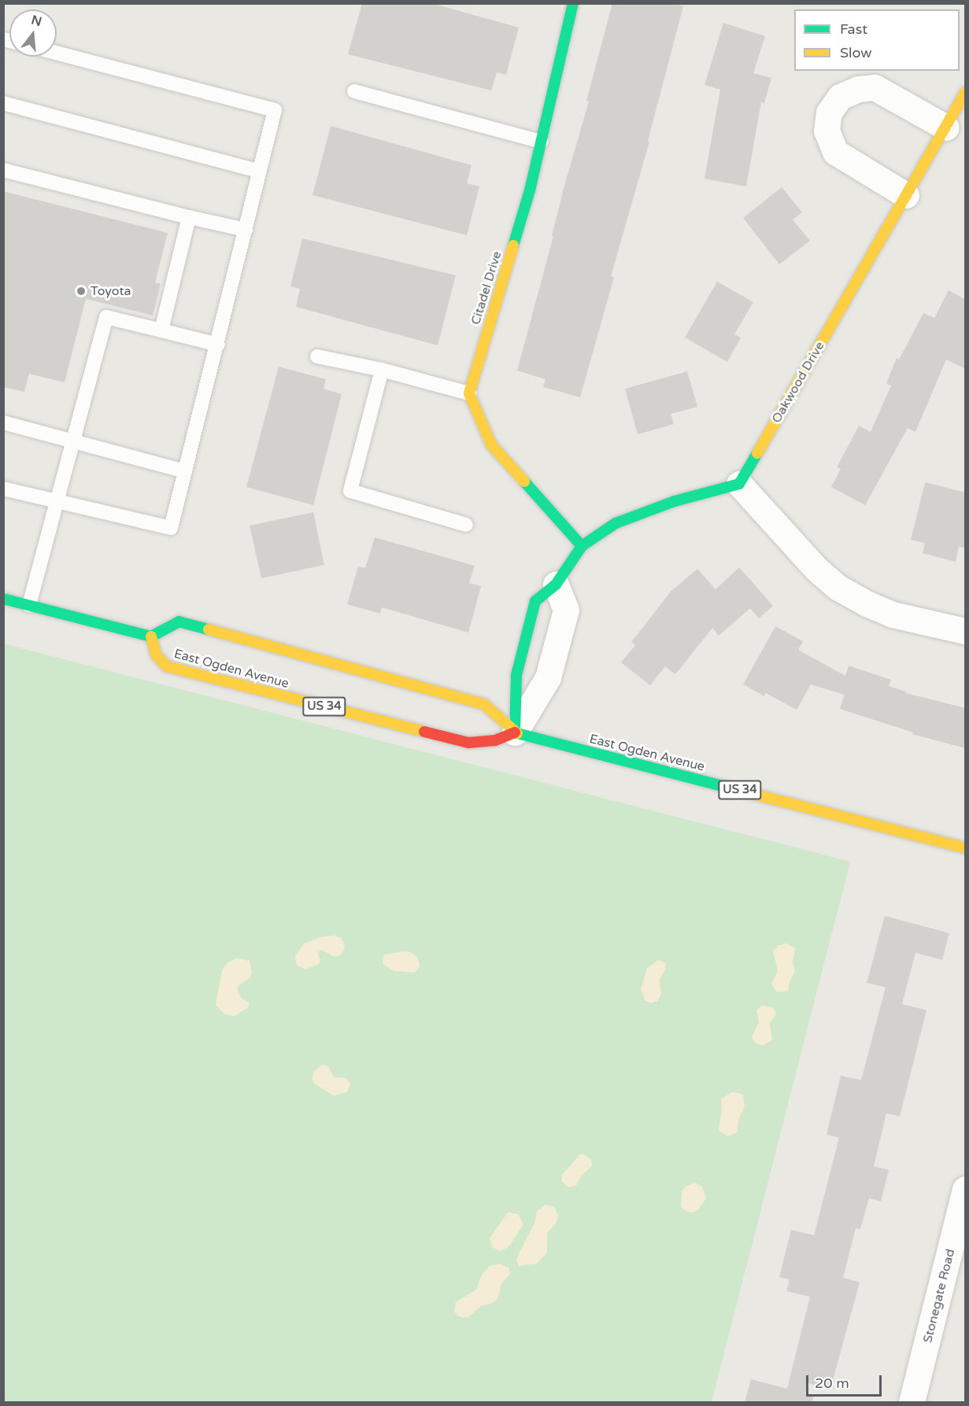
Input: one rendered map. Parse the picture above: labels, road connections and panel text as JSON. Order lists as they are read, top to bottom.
{
  "streets": {
    "main road": [
      "Citadel Drive",
      "Oakwood Drive",
      "East Ogden Avenue",
      "US 34"
    ],
    "street": ["Stonegate Road"]
  },
  "places": ["Toyota"],
  "legend": ["Fast", "Slow"],
  "scale_bar": "20 m",
  "north": "top"
}
